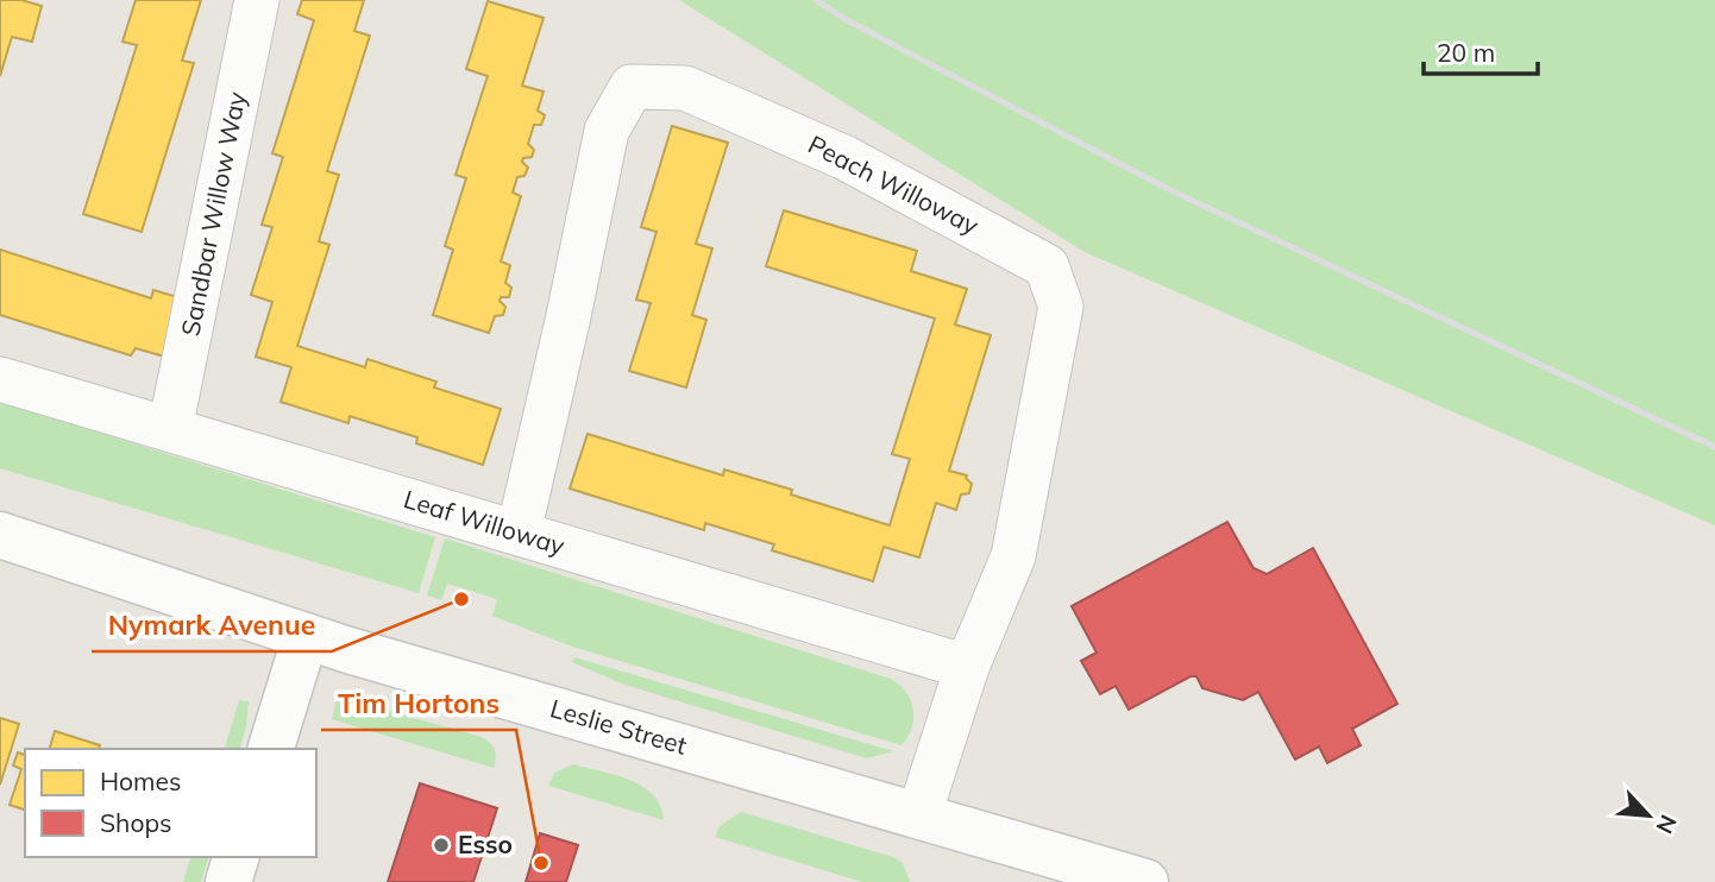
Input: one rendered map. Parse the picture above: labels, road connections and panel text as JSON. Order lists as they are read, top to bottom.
{
  "streets": {
    "main road": ["Leslie Street"],
    "street": ["Peach Willoway", "Sandbar Willow Way", "Leaf Willoway"]
  },
  "crossings": [
    ["Peach Willoway", "Leaf Willoway"],
    ["Peach Willoway", "Leslie Street"],
    ["Sandbar Willow Way", "Leaf Willoway"]
  ],
  "places": ["Nymark Avenue", "Esso", "Tim Hortons"],
  "legend": ["Homes", "Shops"],
  "scale_bar": "20 m",
  "north": "bottom right"
}
